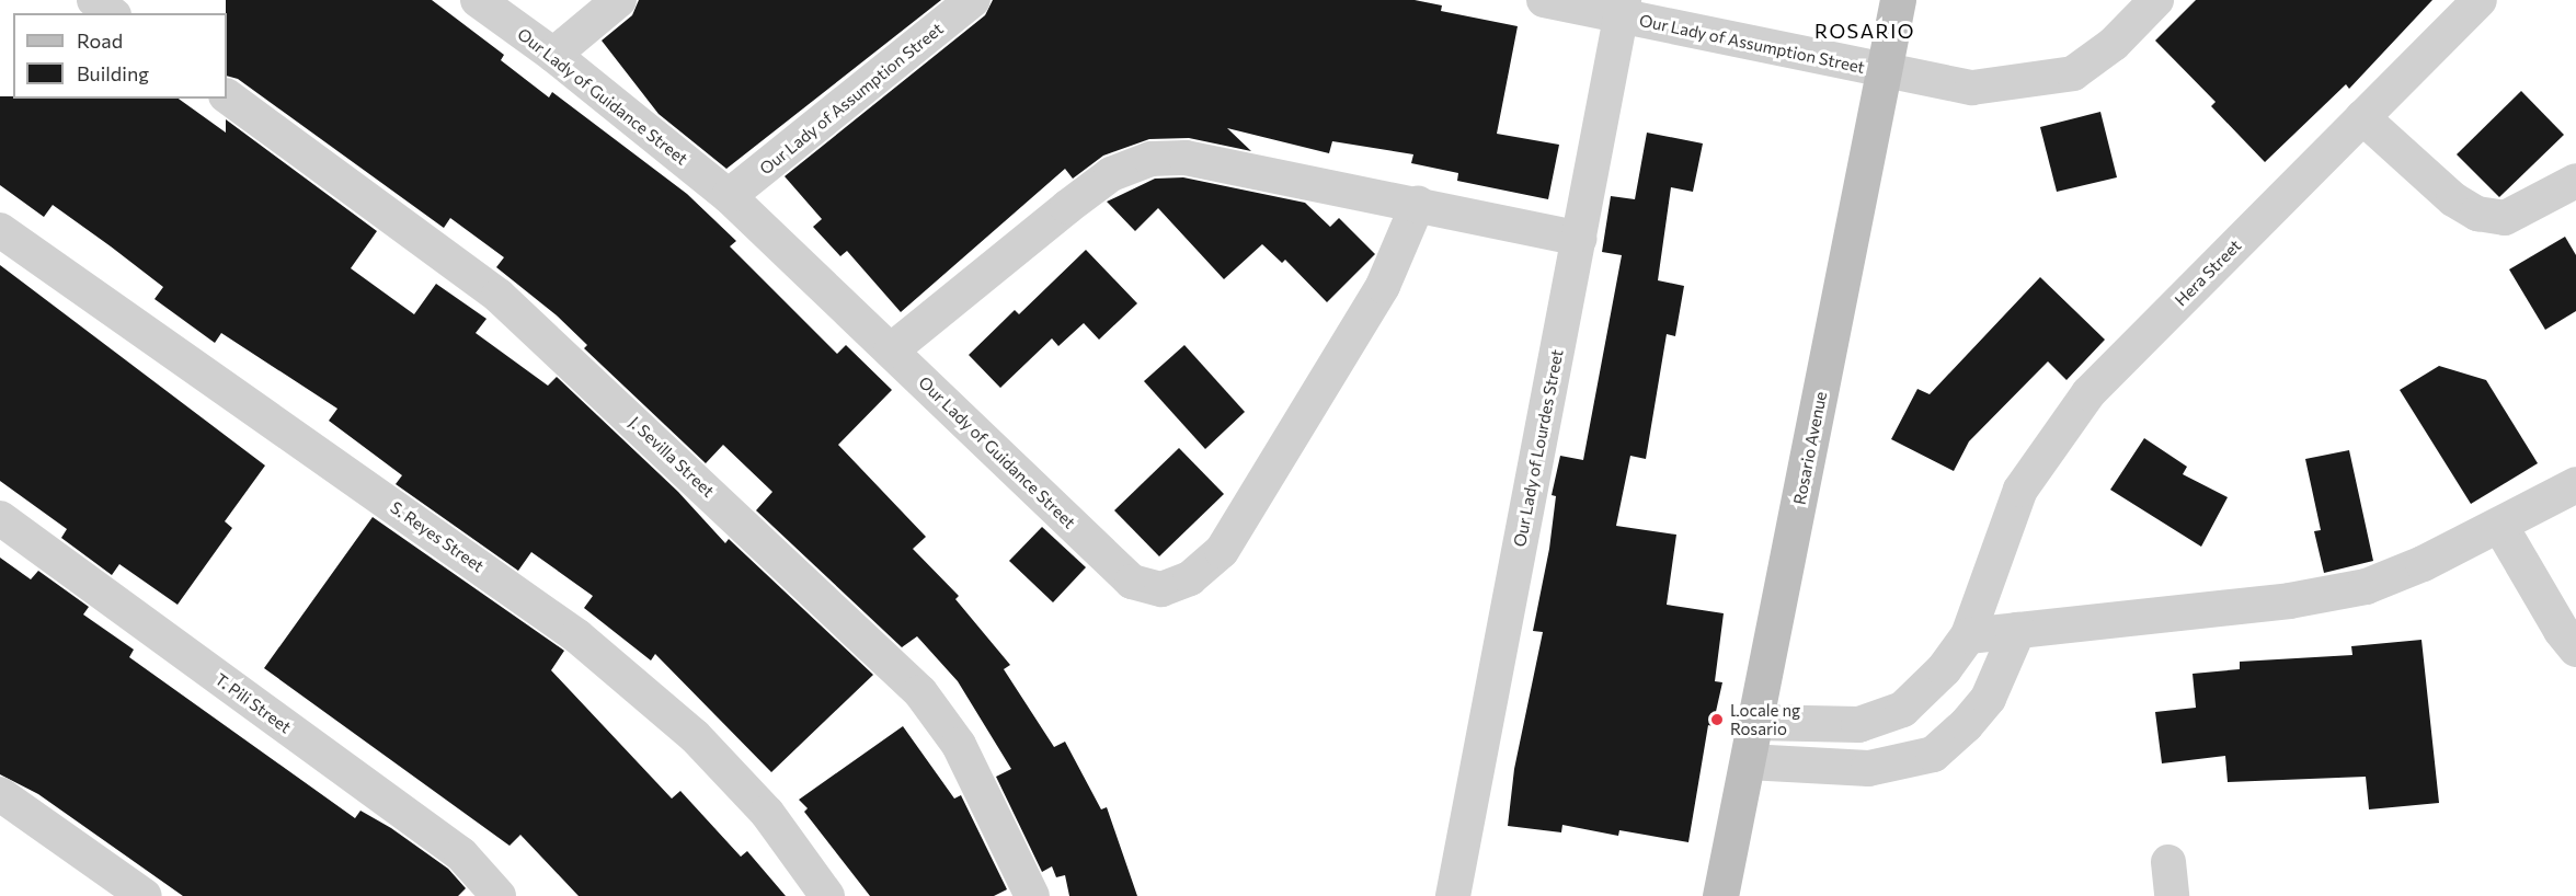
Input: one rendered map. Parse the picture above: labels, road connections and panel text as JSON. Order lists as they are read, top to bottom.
{
  "streets": {
    "main road": ["Rosario Avenue"],
    "street": [
      "Our Lady of Assumption Street",
      "Our Lady of Guidance Street",
      "Hera Street",
      "Our Lady of Lourdes Street",
      "J. Sevilla Street",
      "S. Reyes Street",
      "T. Pili Street"
    ]
  },
  "crossings": [
    ["Our Lady of Assumption Street", "Our Lady of Guidance Street"],
    ["Our Lady of Assumption Street", "Our Lady of Lourdes Street"],
    ["Our Lady of Assumption Street", "Rosario Avenue"]
  ],
  "districts": ["ROSARIO"],
  "places": ["Locale ng Rosario"],
  "legend": ["Road", "Building"]
}
